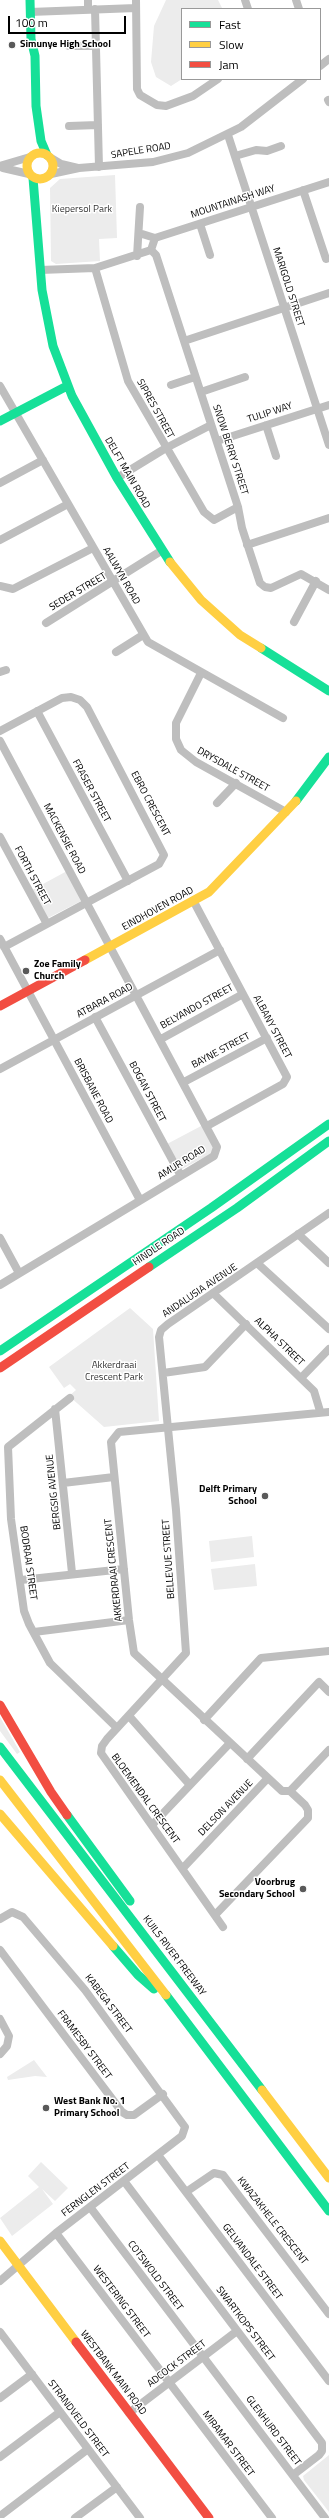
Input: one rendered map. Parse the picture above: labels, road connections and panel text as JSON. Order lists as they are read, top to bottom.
{
  "streets": {
    "main road": [
      "DELFT MAIN ROAD",
      "EINDHOVEN ROAD",
      "HINDLE ROAD",
      "KUILS RIVER FREEWAY",
      "WESTBANK MAIN ROAD"
    ],
    "street": [
      "SAPELE ROAD",
      "MOUNTAINASH WAY",
      "MARIGOLD STREET",
      "SIPRES STREET",
      "TULIP WAY",
      "SNOW BERRY STREET",
      "AALWYN ROAD",
      "SEDER STREET",
      "DRYSDALE STREET",
      "FRASER STREET",
      "EBRO CRESCENT",
      "MACKENSIE ROAD",
      "FORTH STREET",
      "ATBARA ROAD",
      "BELYANDO STREET",
      "ALBANY STREET",
      "BAYNE STREET",
      "BRISBANE ROAD",
      "BOGAN STREET",
      "AMUR ROAD",
      "ANDALUSIA AVENUE",
      "ALPHA STREET",
      "BERGSIG AVENUE",
      "BELLEVUE STREET",
      "BODRAAI STREET",
      "AKKERDRAAI CRESCENT",
      "BLOEMENDAL CRESCENT",
      "DELSON AVENUE",
      "KABEGA STREET",
      "FRAMESBY STREET",
      "FERNGLEN STREET",
      "KWAZAKHELE CRESCENT",
      "GELVANDALE STREET",
      "COTSWOLD STREET",
      "WESTERING STREET",
      "SWARTKOPS STREET",
      "ADCOCK STREET",
      "STRANDVELD STREET",
      "GLENHURD STREET",
      "MIRAMAR STREET"
    ]
  },
  "crossings": [
    ["SAPELE ROAD", "MARIGOLD STREET"],
    ["SAPELE ROAD", "DELFT MAIN ROAD"],
    ["MOUNTAINASH WAY", "MARIGOLD STREET"],
    ["MARIGOLD STREET", "TULIP WAY"],
    ["SIPRES STREET", "SNOW BERRY STREET"],
    ["TULIP WAY", "SNOW BERRY STREET"],
    ["DELFT MAIN ROAD", "SEDER STREET"],
    ["AALWYN ROAD", "SEDER STREET"],
    ["AALWYN ROAD", "DRYSDALE STREET"],
    ["DRYSDALE STREET", "EINDHOVEN ROAD"],
    ["FRASER STREET", "EBRO CRESCENT"],
    ["EBRO CRESCENT", "MACKENSIE ROAD"],
    ["EBRO CRESCENT", "FORTH STREET"],
    ["EBRO CRESCENT", "BRISBANE ROAD"],
    ["MACKENSIE ROAD", "EINDHOVEN ROAD"],
    ["MACKENSIE ROAD", "AMUR ROAD"],
    ["EINDHOVEN ROAD", "ALBANY STREET"],
    ["EINDHOVEN ROAD", "BRISBANE ROAD"],
    ["EINDHOVEN ROAD", "AMUR ROAD"],
    ["ATBARA ROAD", "ALBANY STREET"],
    ["ATBARA ROAD", "BRISBANE ROAD"],
    ["ATBARA ROAD", "BOGAN STREET"],
    ["ATBARA ROAD", "AMUR ROAD"],
    ["BELYANDO STREET", "ALBANY STREET"],
    ["BELYANDO STREET", "AMUR ROAD"],
    ["ALBANY STREET", "BAYNE STREET"],
    ["ALBANY STREET", "AMUR ROAD"],
    ["BAYNE STREET", "AMUR ROAD"],
    ["BRISBANE ROAD", "AMUR ROAD"],
    ["BOGAN STREET", "AMUR ROAD"],
    ["ANDALUSIA AVENUE", "ALPHA STREET"],
    ["ANDALUSIA AVENUE", "BELLEVUE STREET"],
    ["ANDALUSIA AVENUE", "AKKERDRAAI CRESCENT"],
    ["ALPHA STREET", "AKKERDRAAI CRESCENT"],
    ["BERGSIG AVENUE", "BODRAAI STREET"],
    ["BELLEVUE STREET", "AKKERDRAAI CRESCENT"],
    ["BELLEVUE STREET", "BLOEMENDAL CRESCENT"],
    ["BODRAAI STREET", "BLOEMENDAL CRESCENT"],
    ["AKKERDRAAI CRESCENT", "BLOEMENDAL CRESCENT"],
    ["AKKERDRAAI CRESCENT", "DELSON AVENUE"],
    ["BLOEMENDAL CRESCENT", "DELSON AVENUE"],
    ["KABEGA STREET", "FRAMESBY STREET"],
    ["KABEGA STREET", "FERNGLEN STREET"],
    ["FERNGLEN STREET", "GELVANDALE STREET"],
    ["FERNGLEN STREET", "COTSWOLD STREET"],
    ["FERNGLEN STREET", "WESTERING STREET"],
    ["FERNGLEN STREET", "SWARTKOPS STREET"],
    ["FERNGLEN STREET", "WESTBANK MAIN ROAD"],
    ["KWAZAKHELE CRESCENT", "GELVANDALE STREET"],
    ["COTSWOLD STREET", "ADCOCK STREET"],
    ["COTSWOLD STREET", "GLENHURD STREET"],
    ["WESTERING STREET", "ADCOCK STREET"],
    ["WESTERING STREET", "MIRAMAR STREET"],
    ["SWARTKOPS STREET", "ADCOCK STREET"],
    ["SWARTKOPS STREET", "GLENHURD STREET"],
    ["ADCOCK STREET", "WESTBANK MAIN ROAD"],
    ["ADCOCK STREET", "GLENHURD STREET"],
    ["ADCOCK STREET", "MIRAMAR STREET"]
  ],
  "parks": ["Kiepersol Park", "Akkerdraai Crescent Park"],
  "places": [
    "Simunye High School",
    "Zoe Family Church",
    "Delft Primary School",
    "Voorbrug Secondary School",
    "West Bank No. 1 Primary School"
  ],
  "legend": ["Fast", "Slow", "Jam"],
  "scale_bar": "100 m"
}
